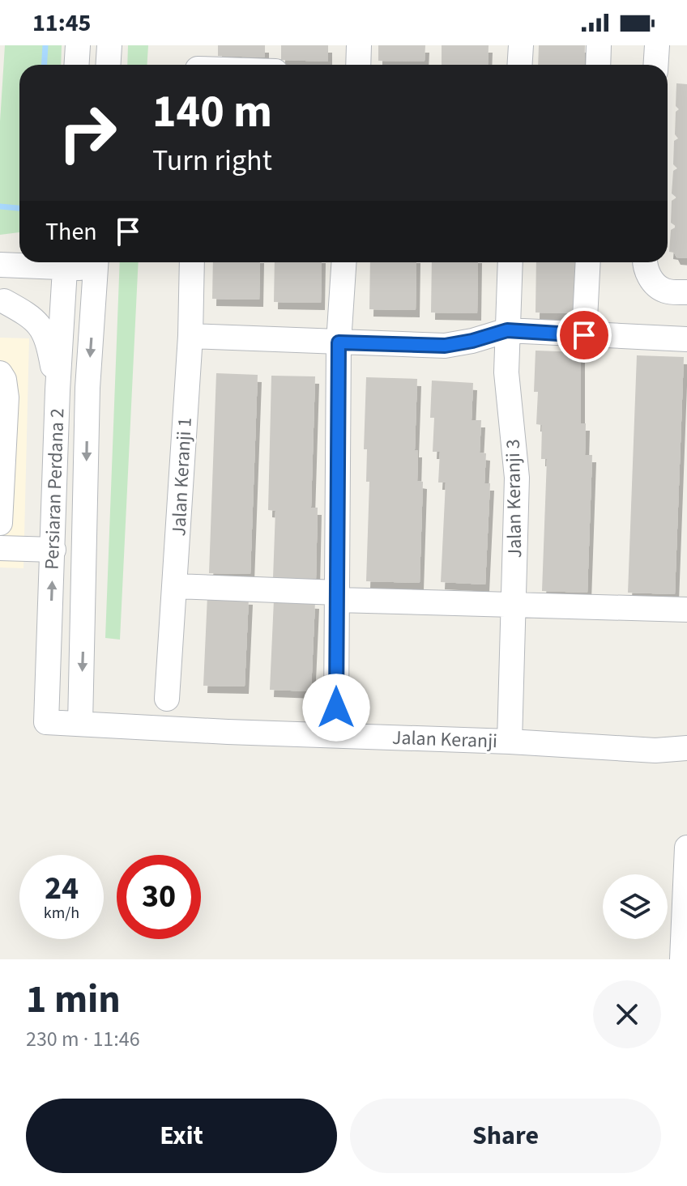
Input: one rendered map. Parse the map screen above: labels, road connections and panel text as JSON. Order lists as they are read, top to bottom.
{
  "streets": {
    "street": [
      "Jalan Keranji 1",
      "Persiaran Perdana 2",
      "Jalan Keranji 3",
      "Jalan Keranji"
    ]
  },
  "crossings": [
    ["Persiaran Perdana 2", "Jalan Keranji"],
    ["Jalan Keranji 3", "Jalan Keranji"]
  ],
  "page": {
    "status": "11:45",
    "turn": ["140 m", "Turn right"],
    "then": "Then",
    "speed": "24 km/h",
    "limit": "30",
    "heading": ["1 min", "230 m · 11:46"],
    "buttons": ["Exit", "Share"]
  }
}
